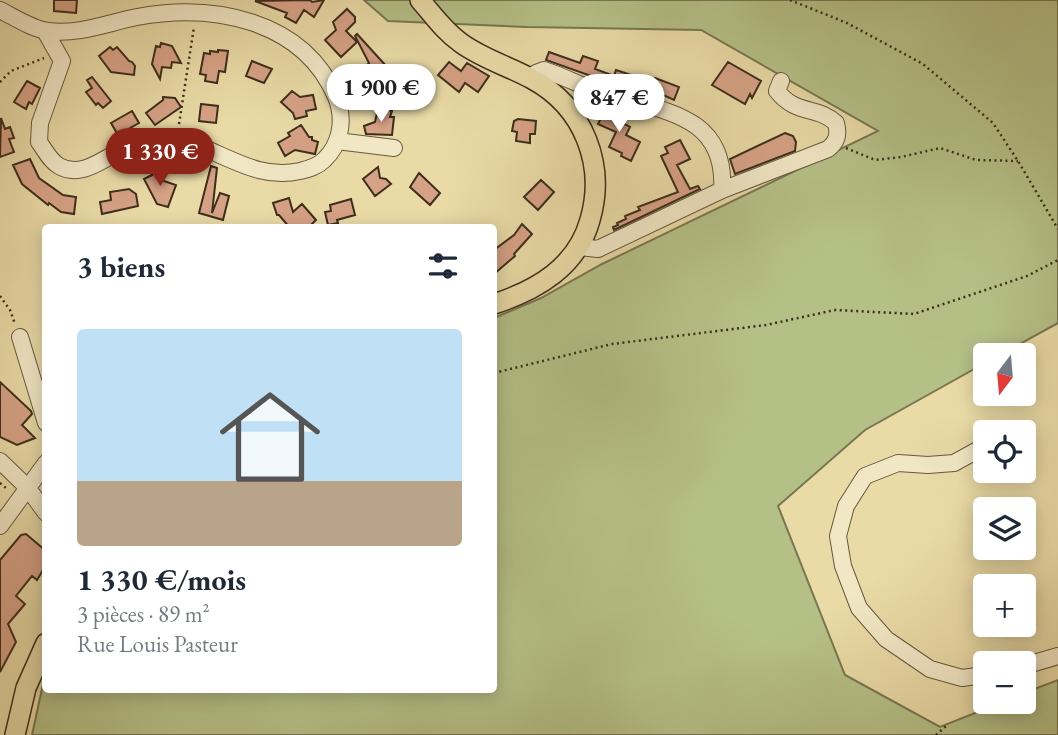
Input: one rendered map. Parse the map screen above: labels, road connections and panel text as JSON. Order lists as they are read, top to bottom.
{
  "north": "bottom",
  "page": {
    "price": ["1 900 €", "847 €", "1 330 €"],
    "heading": "3 biens",
    "list": [
      {
        "name": "1 330 €/mois",
        "note": "3 pièces · 89 m² · Rue Louis Pasteur"
      }
    ],
    "map_buttons": ["+", "−"]
  }
}
